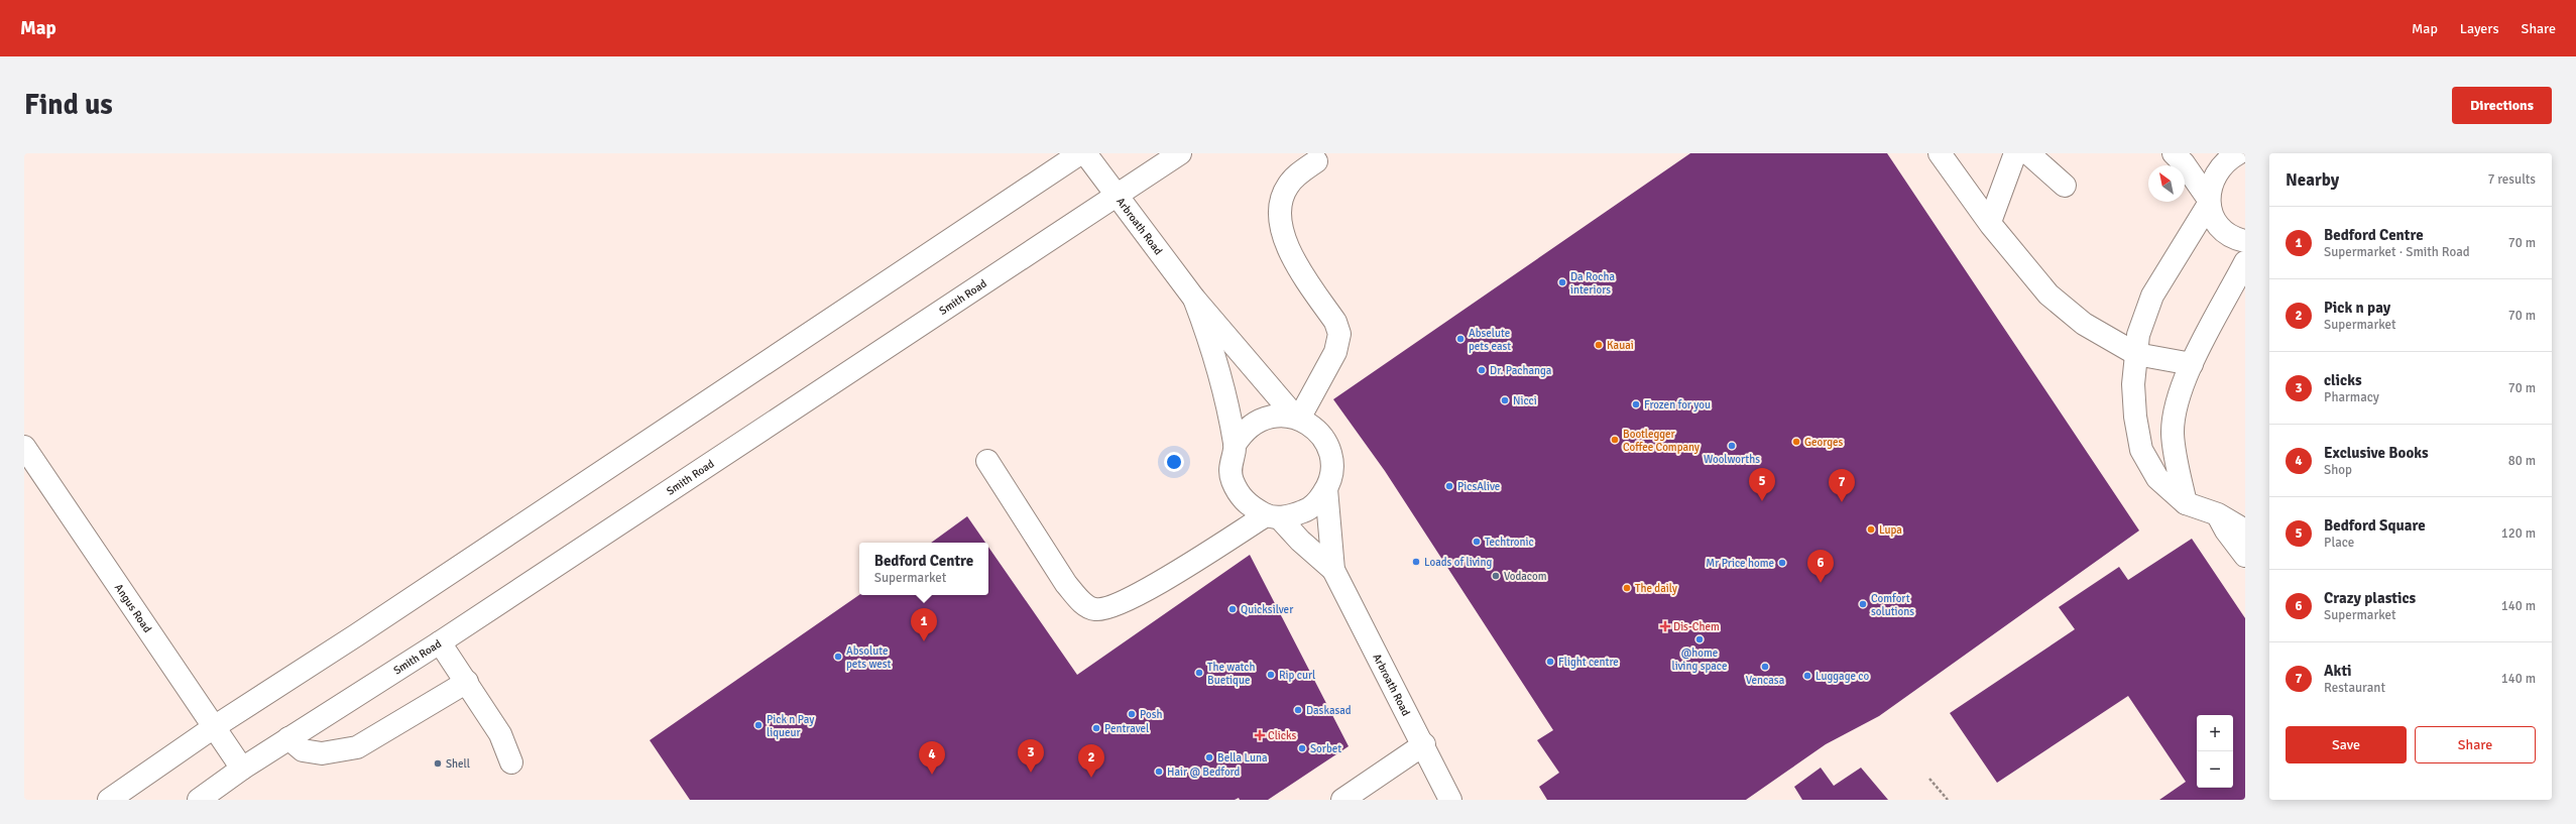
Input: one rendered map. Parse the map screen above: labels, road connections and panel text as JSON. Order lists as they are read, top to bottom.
{
  "streets": {
    "main road": ["Arbroath Road", "Smith Road", "Angus Road"]
  },
  "crossings": [
    ["Arbroath Road", "Smith Road"],
    ["Smith Road", "Angus Road"]
  ],
  "places": {
    "other": [
      "Da Rocha interiors",
      "Abselute pets east",
      "Kauai",
      "Dr. Pachanga",
      "Nicci",
      "Frozen for you",
      "Bootlegger Coffee Company",
      "Georges",
      "Woolworths",
      "PicsAlive",
      "Lupa",
      "Techtronic",
      "Loads of living",
      "Mr Price home",
      "Vodacom",
      "The daily",
      "Comfort solutions",
      "Quicksilver",
      "@home living space",
      "Absolute pets west",
      "Flight centre",
      "Vencasa",
      "The watch Buetique",
      "Rip curl",
      "Luggage co",
      "Daskasad",
      "Posh",
      "Pick n Pay liqueur",
      "Pentravel",
      "Sorbet",
      "Bella Luna",
      "Shell",
      "Hair @ Bedford"
    ],
    "health": ["Dis-Chem", "Clicks"]
  },
  "north": "top left",
  "page": {
    "header": "Map",
    "nav": ["Map", "Layers", "Share"],
    "buttons": [
      "Directions",
      ["Save", "Share"]
    ],
    "title": "Find us",
    "heading": ["Nearby", "7 results"],
    "list": [
      {
        "mark": "1",
        "name": "Bedford Centre",
        "note": "Supermarket · Smith Road",
        "value": "70 m"
      },
      {
        "mark": "2",
        "name": "Pick n pay",
        "note": "Supermarket",
        "value": "70 m"
      },
      {
        "mark": "3",
        "name": "clicks",
        "note": "Pharmacy",
        "value": "70 m"
      },
      {
        "mark": "4",
        "name": "Exclusive Books",
        "note": "Shop",
        "value": "80 m"
      },
      {
        "mark": "5",
        "name": "Bedford Square",
        "note": "Place",
        "value": "120 m"
      },
      {
        "mark": "6",
        "name": "Crazy plastics",
        "note": "Supermarket",
        "value": "140 m"
      },
      {
        "mark": "7",
        "name": "Akti",
        "note": "Restaurant",
        "value": "140 m"
      }
    ],
    "pins": [
      "5",
      "7",
      "6",
      "1",
      "3",
      "4",
      "2"
    ],
    "popup": ["Bedford Centre", "Supermarket"],
    "map_buttons": ["+", "−"]
  }
}
